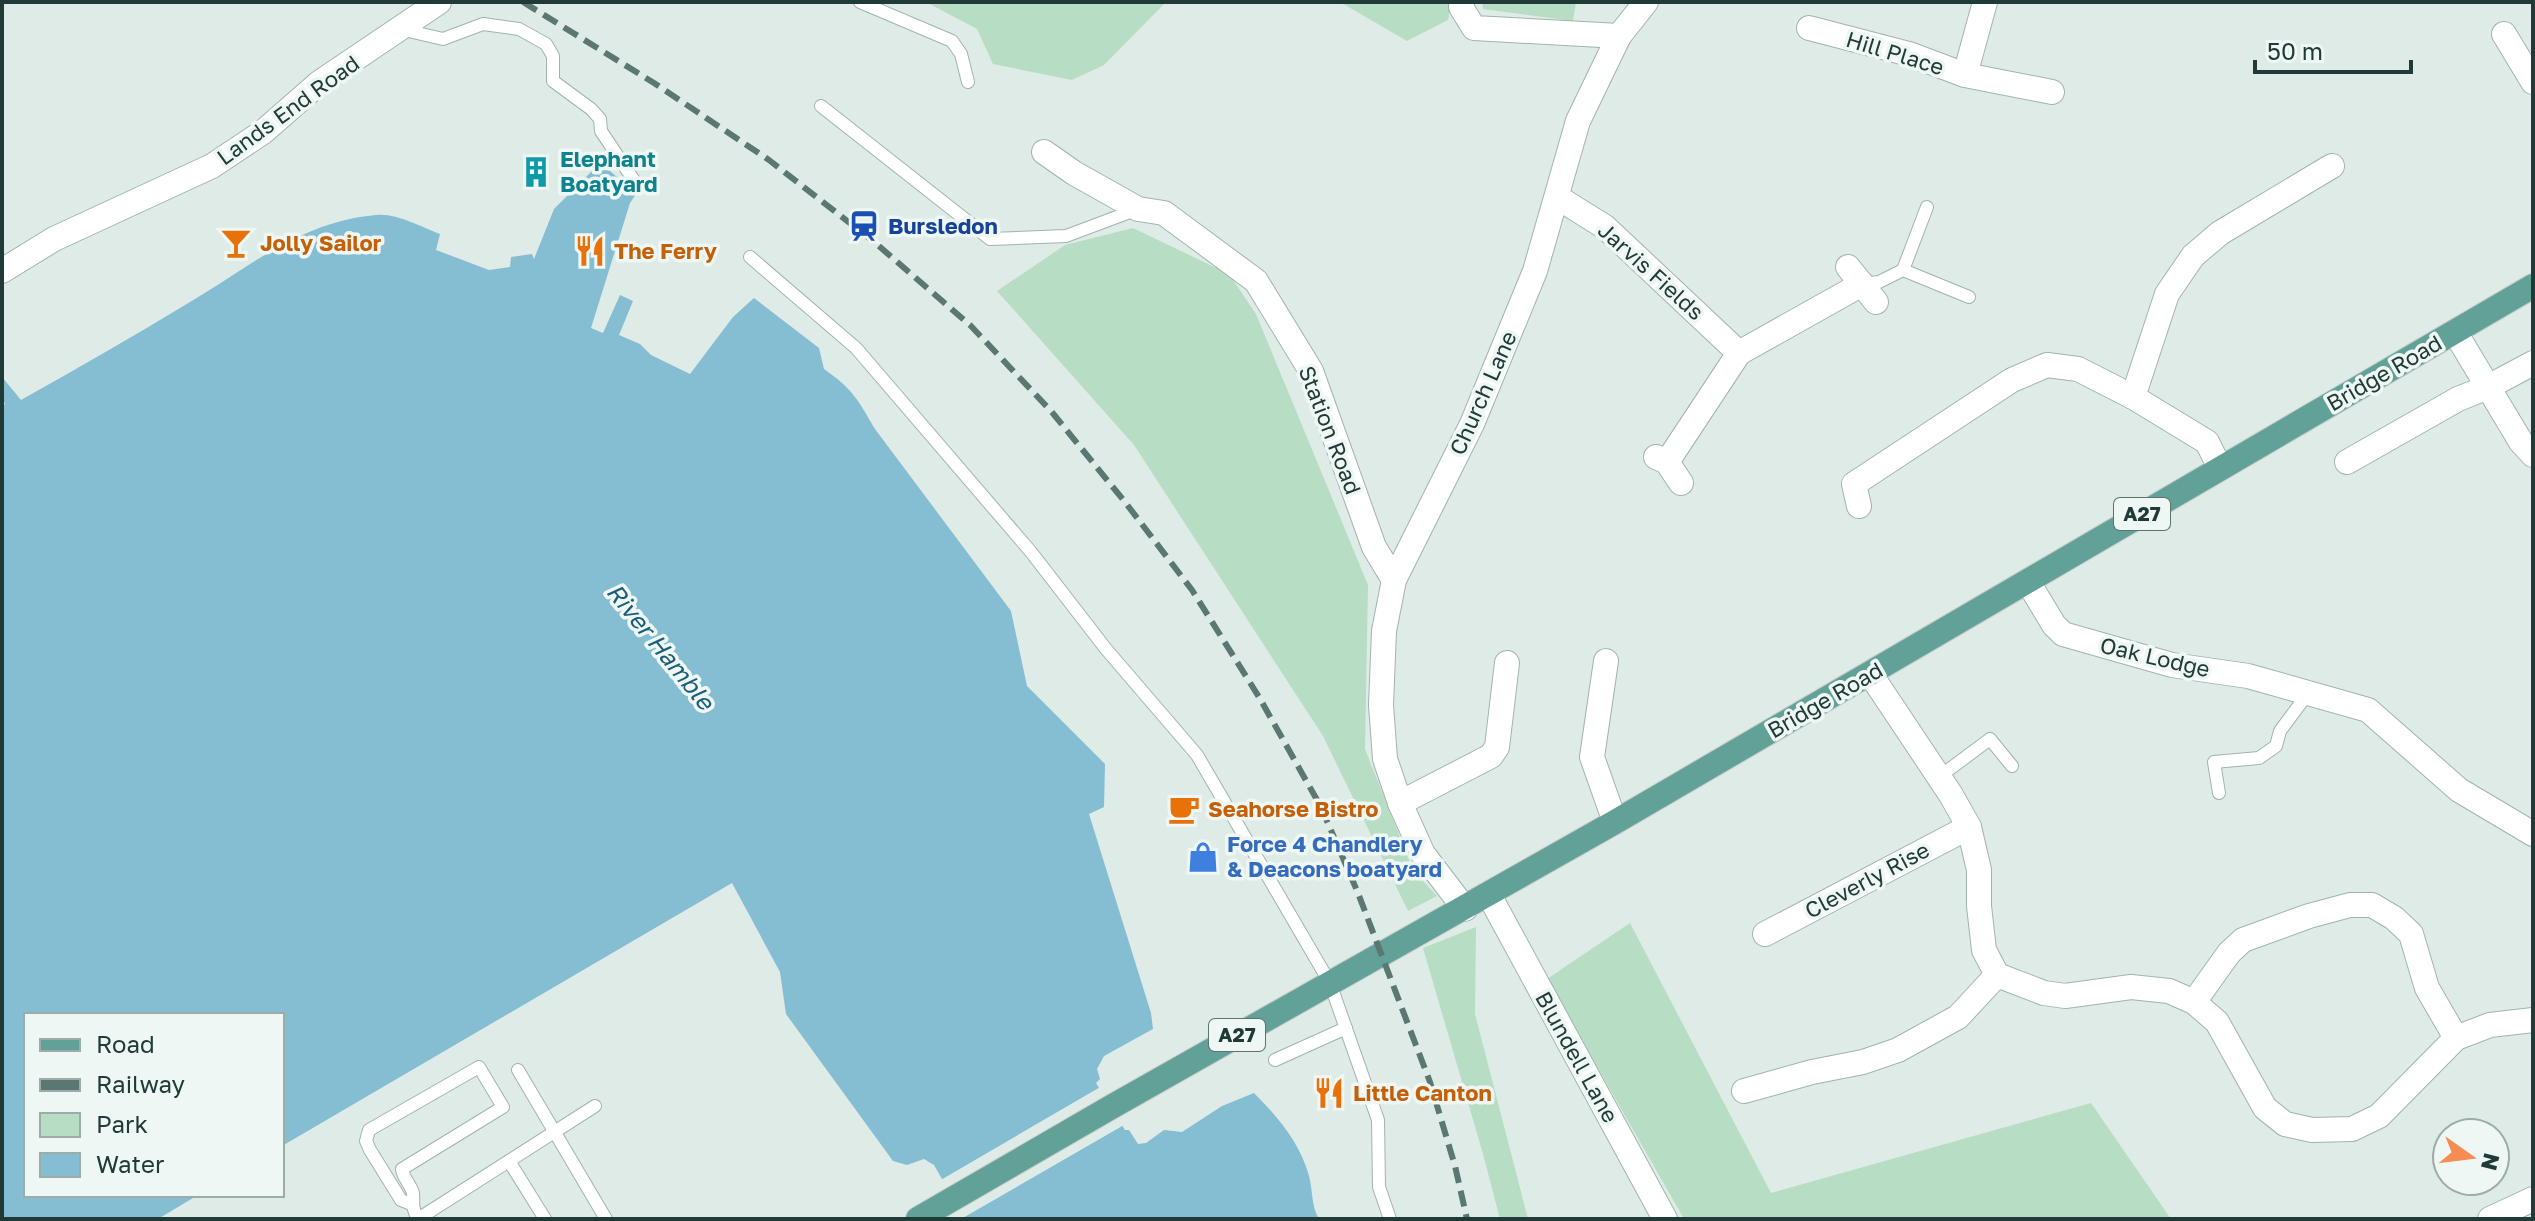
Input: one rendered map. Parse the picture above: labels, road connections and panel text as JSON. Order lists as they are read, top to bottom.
{
  "streets": {
    "main road": ["Bridge Road", "A27"],
    "street": [
      "Hill Place",
      "Lands End Road",
      "Jarvis Fields",
      "Church Lane",
      "Station Road",
      "Oak Lodge",
      "Cleverly Rise",
      "Blundell Lane"
    ]
  },
  "crossings": [
    ["Jarvis Fields", "Church Lane"],
    ["Bridge Road", "Church Lane"],
    ["Bridge Road", "Oak Lodge"],
    ["Bridge Road", "Blundell Lane"],
    ["Church Lane", "Station Road"]
  ],
  "water": ["River Hamble"],
  "places": {
    "building": ["Elephant Boatyard"],
    "station": ["Bursledon"],
    "bar": ["Jolly Sailor"],
    "restaurant": ["The Ferry", "Little Canton"],
    "cafe": ["Seahorse Bistro"],
    "shop": ["Force 4 Chandlery & Deacons boatyard"]
  },
  "legend": [
    "Road",
    "Railway",
    "Park",
    "Water"
  ],
  "scale_bar": "50 m",
  "north": "right"
}
